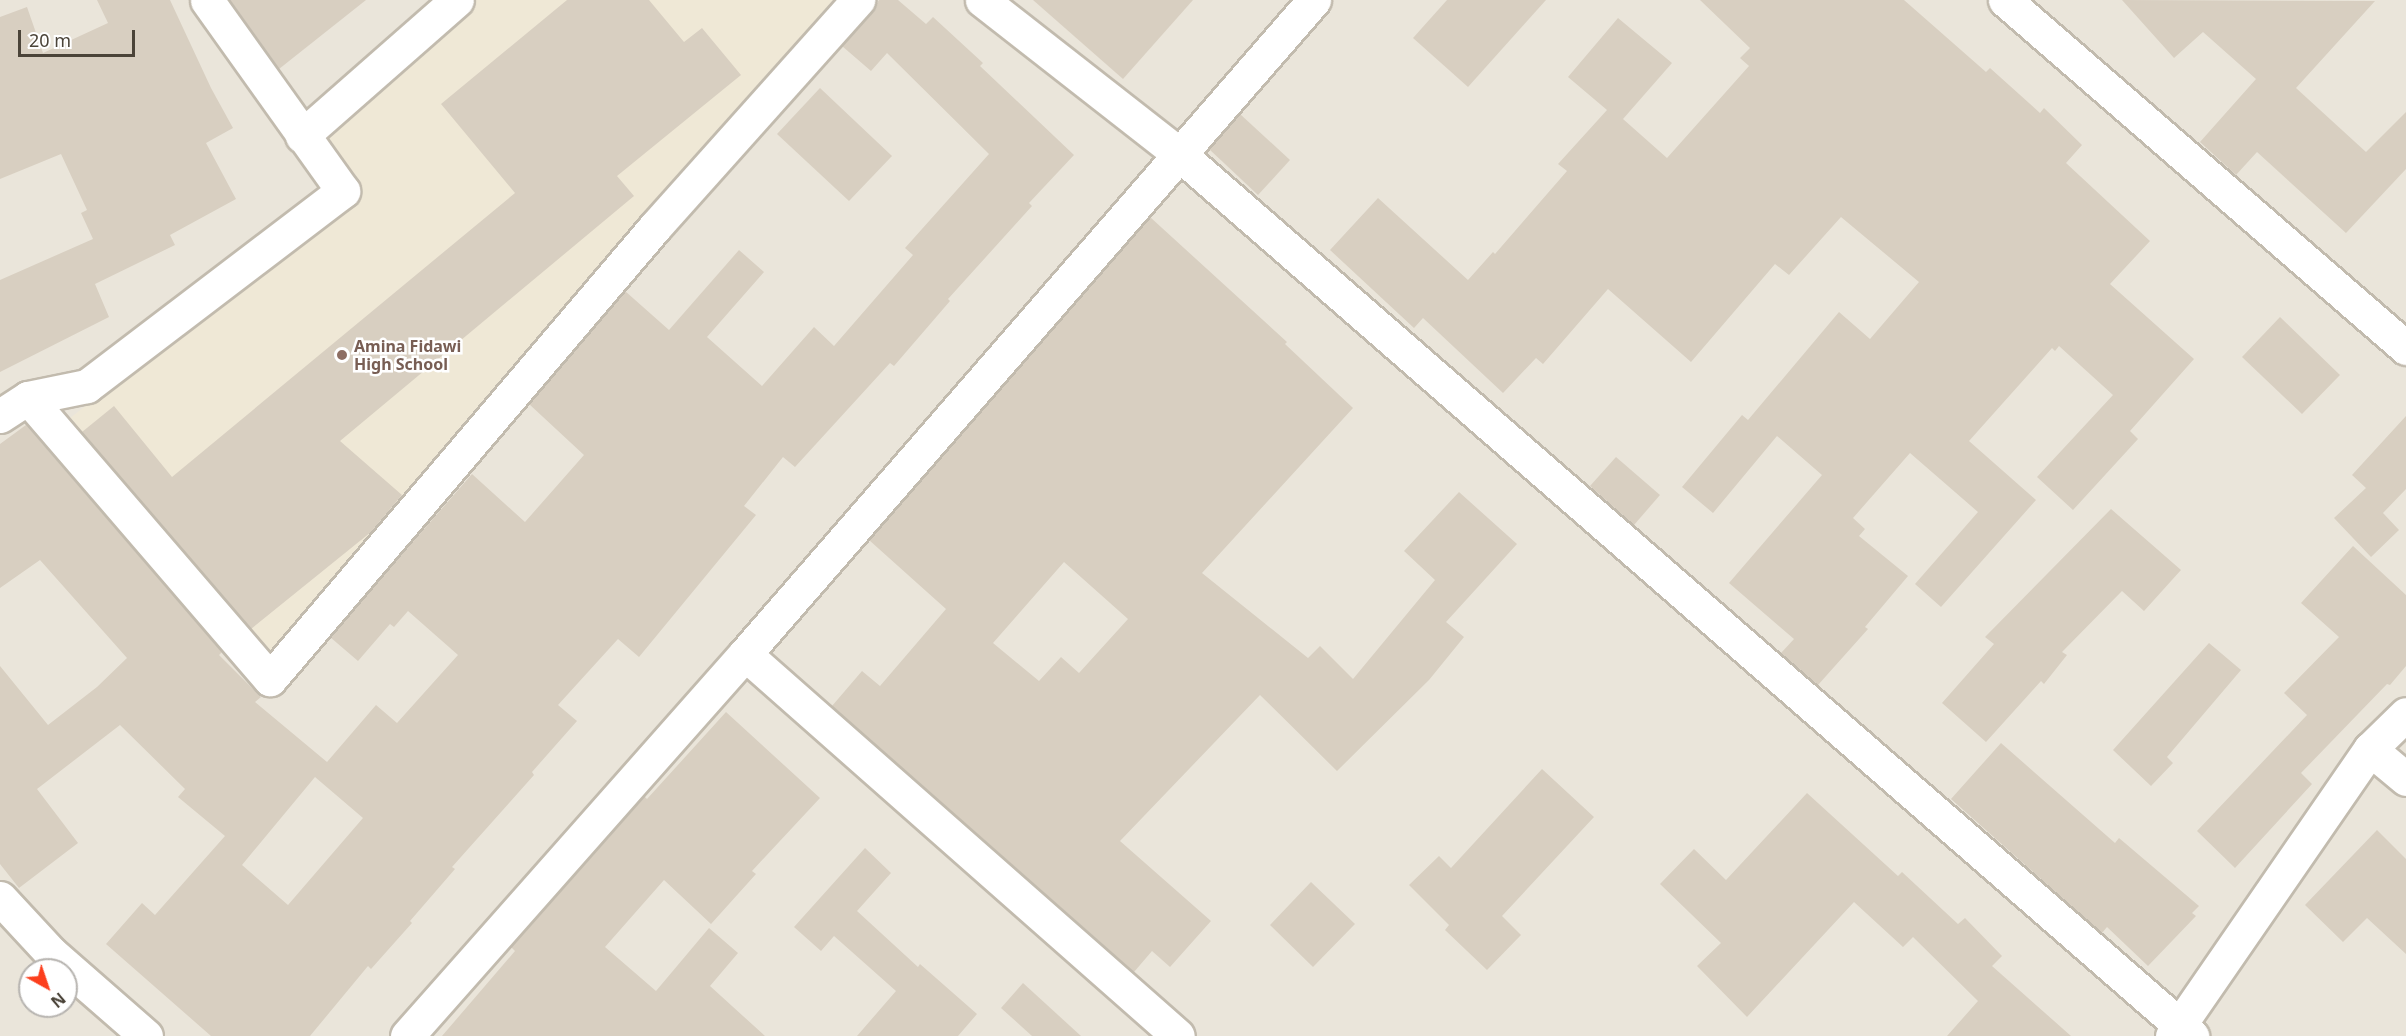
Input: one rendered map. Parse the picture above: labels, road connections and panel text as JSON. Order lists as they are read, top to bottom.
{
  "places": ["Amina Fidawi High School"],
  "scale_bar": "20 m",
  "north": "bottom right"
}
